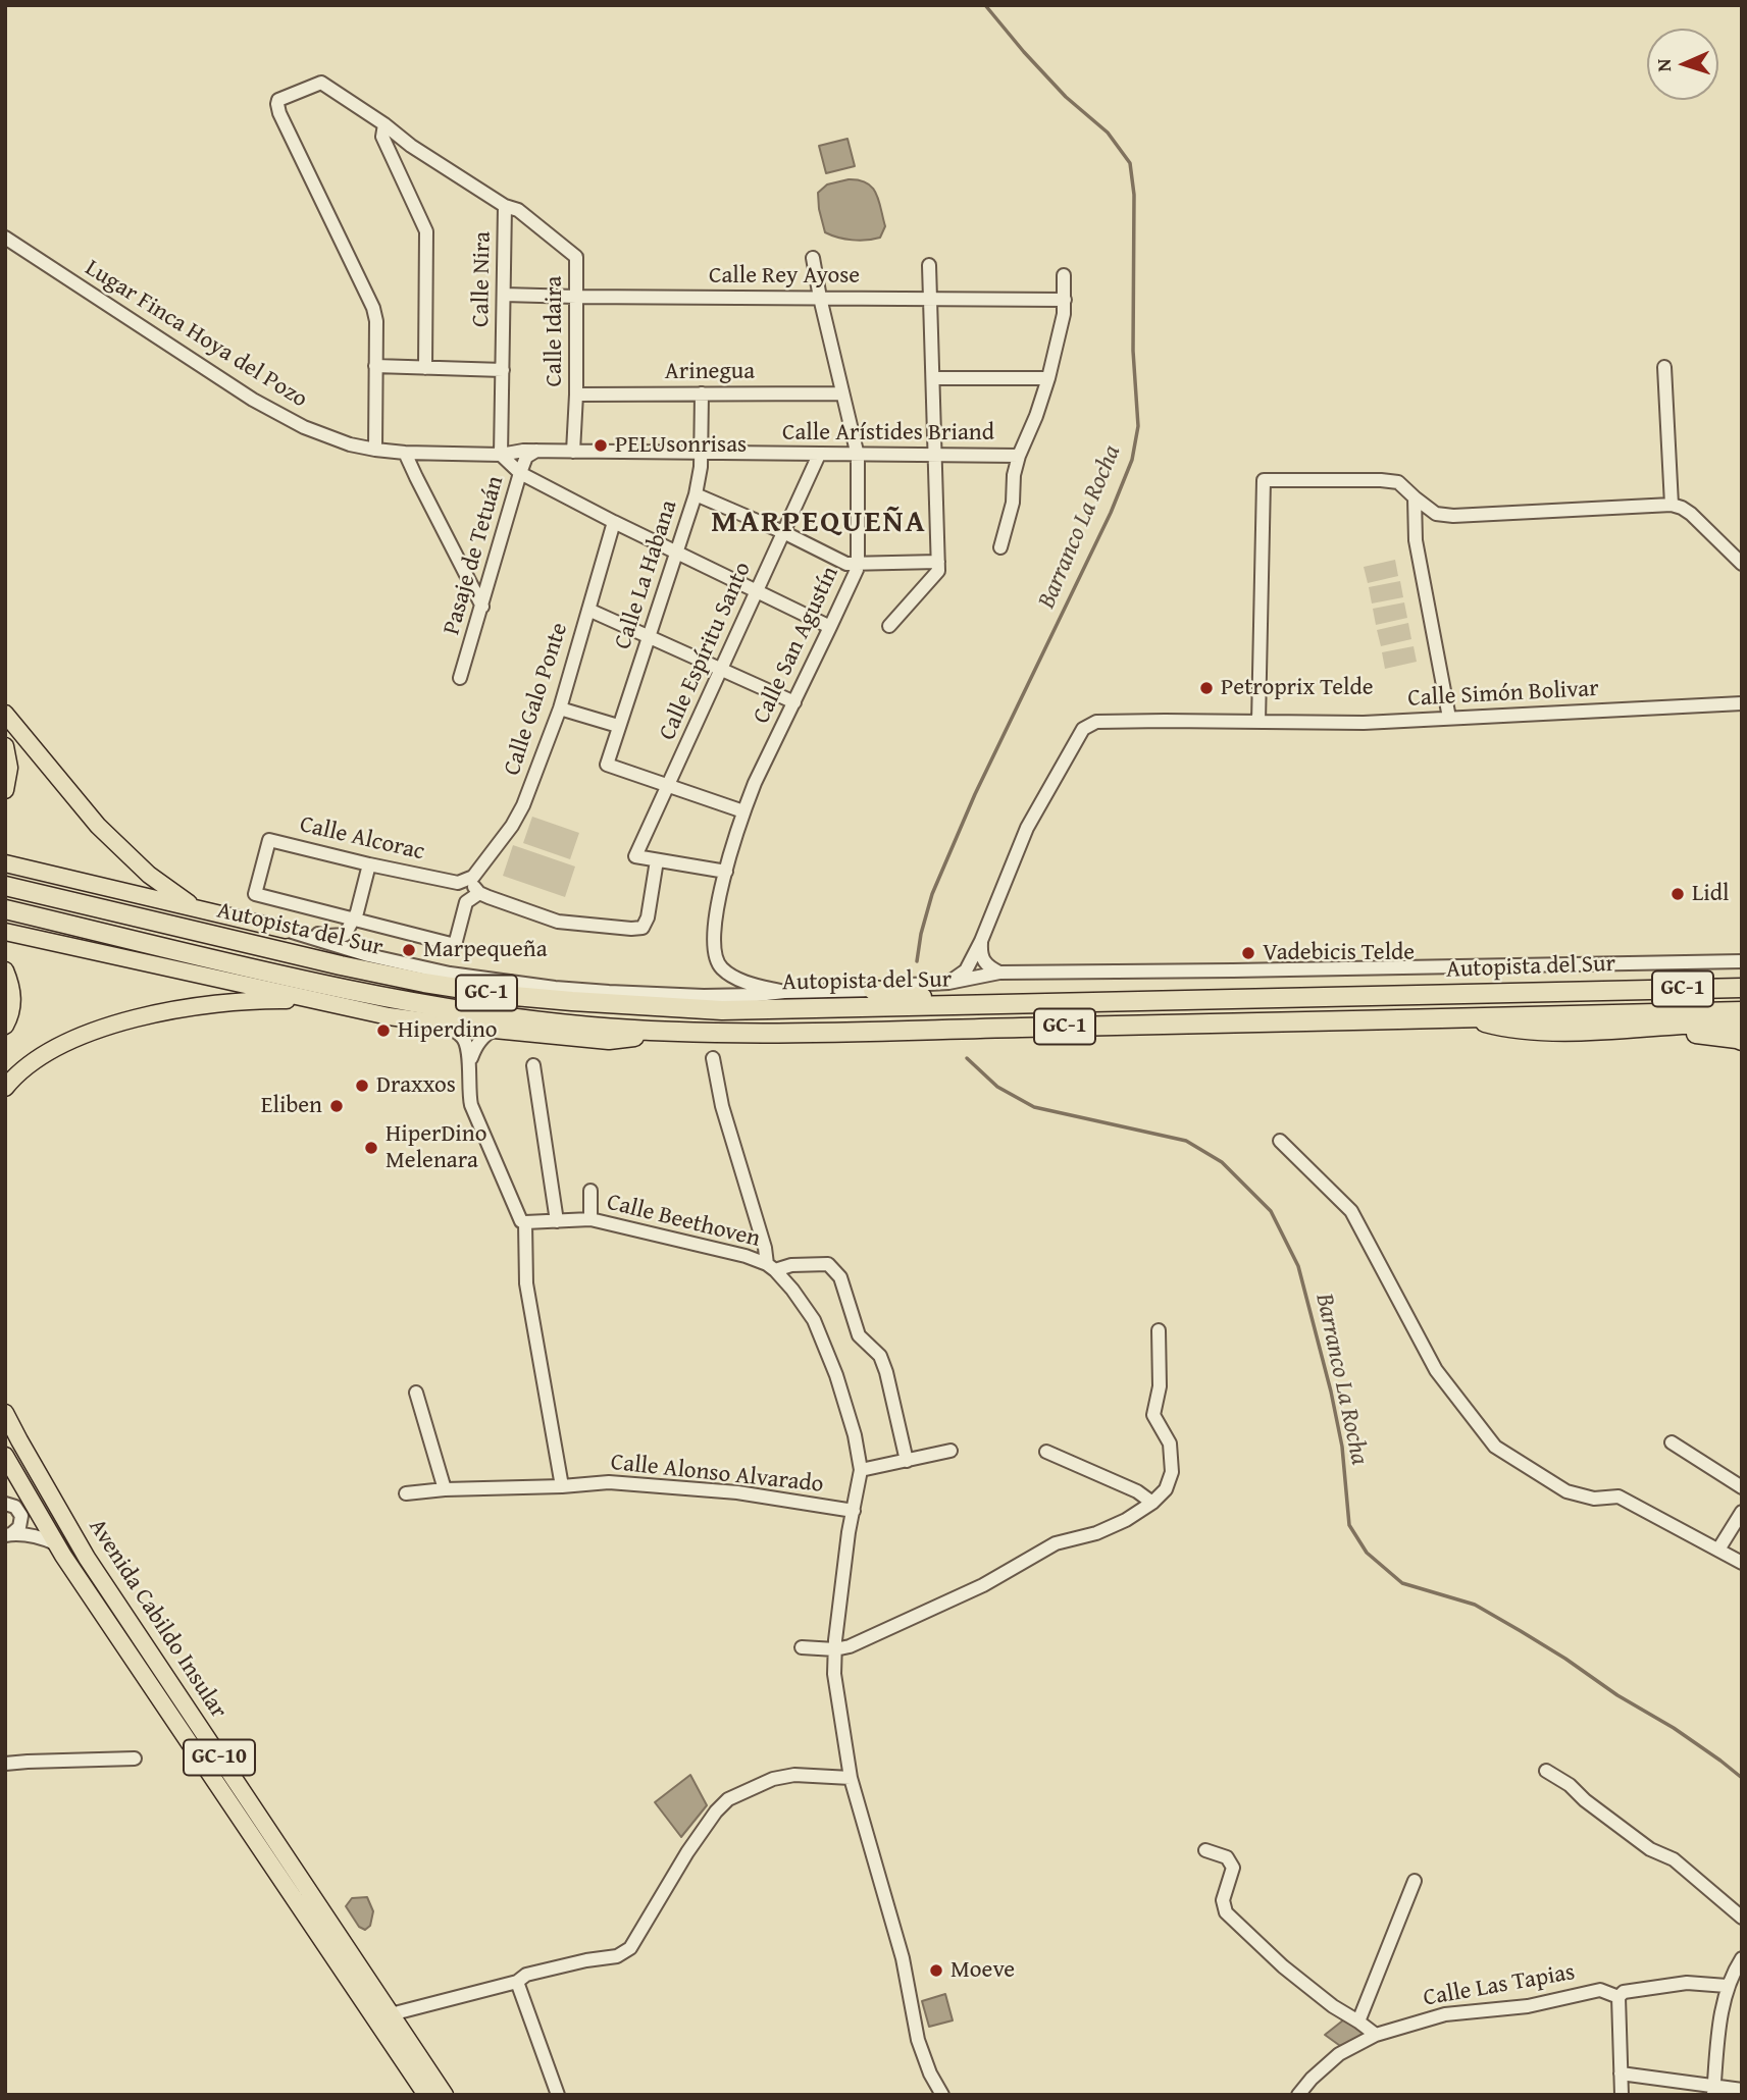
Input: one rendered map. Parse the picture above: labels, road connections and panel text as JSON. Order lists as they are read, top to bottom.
{
  "streets": {
    "highway": ["Autopista del Sur", "GC-1"],
    "main road": ["Avenida Cabildo Insular", "GC-10"],
    "street": [
      "Calle Rey Ayose",
      "Calle Nira",
      "Calle Idaira",
      "Lugar Finca Hoya del Pozo",
      "Arinegua",
      "Calle Arístides Briand",
      "Pasaje de Tetuán",
      "Calle La Habana",
      "Calle San Agustín",
      "Calle Espíritu Santo",
      "Calle Simón Bolivar",
      "Calle Galo Ponte",
      "Calle Alcorac",
      "Calle Beethoven",
      "Calle Alonso Alvarado",
      "Calle Las Tapias"
    ]
  },
  "crossings": [
    ["Calle Rey Ayose", "Calle Nira"],
    ["Calle Rey Ayose", "Calle Idaira"],
    ["Calle Rey Ayose", "Calle San Agustín"],
    ["Calle Nira", "Calle Idaira"],
    ["Calle Nira", "Lugar Finca Hoya del Pozo"],
    ["Calle Nira", "Calle Arístides Briand"],
    ["Calle Idaira", "Arinegua"],
    ["Calle Idaira", "Calle Arístides Briand"],
    ["Lugar Finca Hoya del Pozo", "Calle Arístides Briand"],
    ["Arinegua", "Calle La Habana"],
    ["Arinegua", "Calle San Agustín"],
    ["Calle Arístides Briand", "Pasaje de Tetuán"],
    ["Calle Arístides Briand", "Calle La Habana"],
    ["Calle Arístides Briand", "Calle San Agustín"],
    ["Calle Arístides Briand", "Calle Espíritu Santo"],
    ["Calle La Habana", "Calle Espíritu Santo"]
  ],
  "districts": ["MARPEQUEÑA"],
  "water": ["Barranco La Rocha"],
  "places": [
    "PELUsonrisas",
    "Petroprix Telde",
    "Lidl",
    "Marpequeña",
    "Vadebicis Telde",
    "Hiperdino",
    "Draxxos",
    "Eliben",
    "HiperDino Melenara",
    "Moeve"
  ],
  "north": "left"
}
